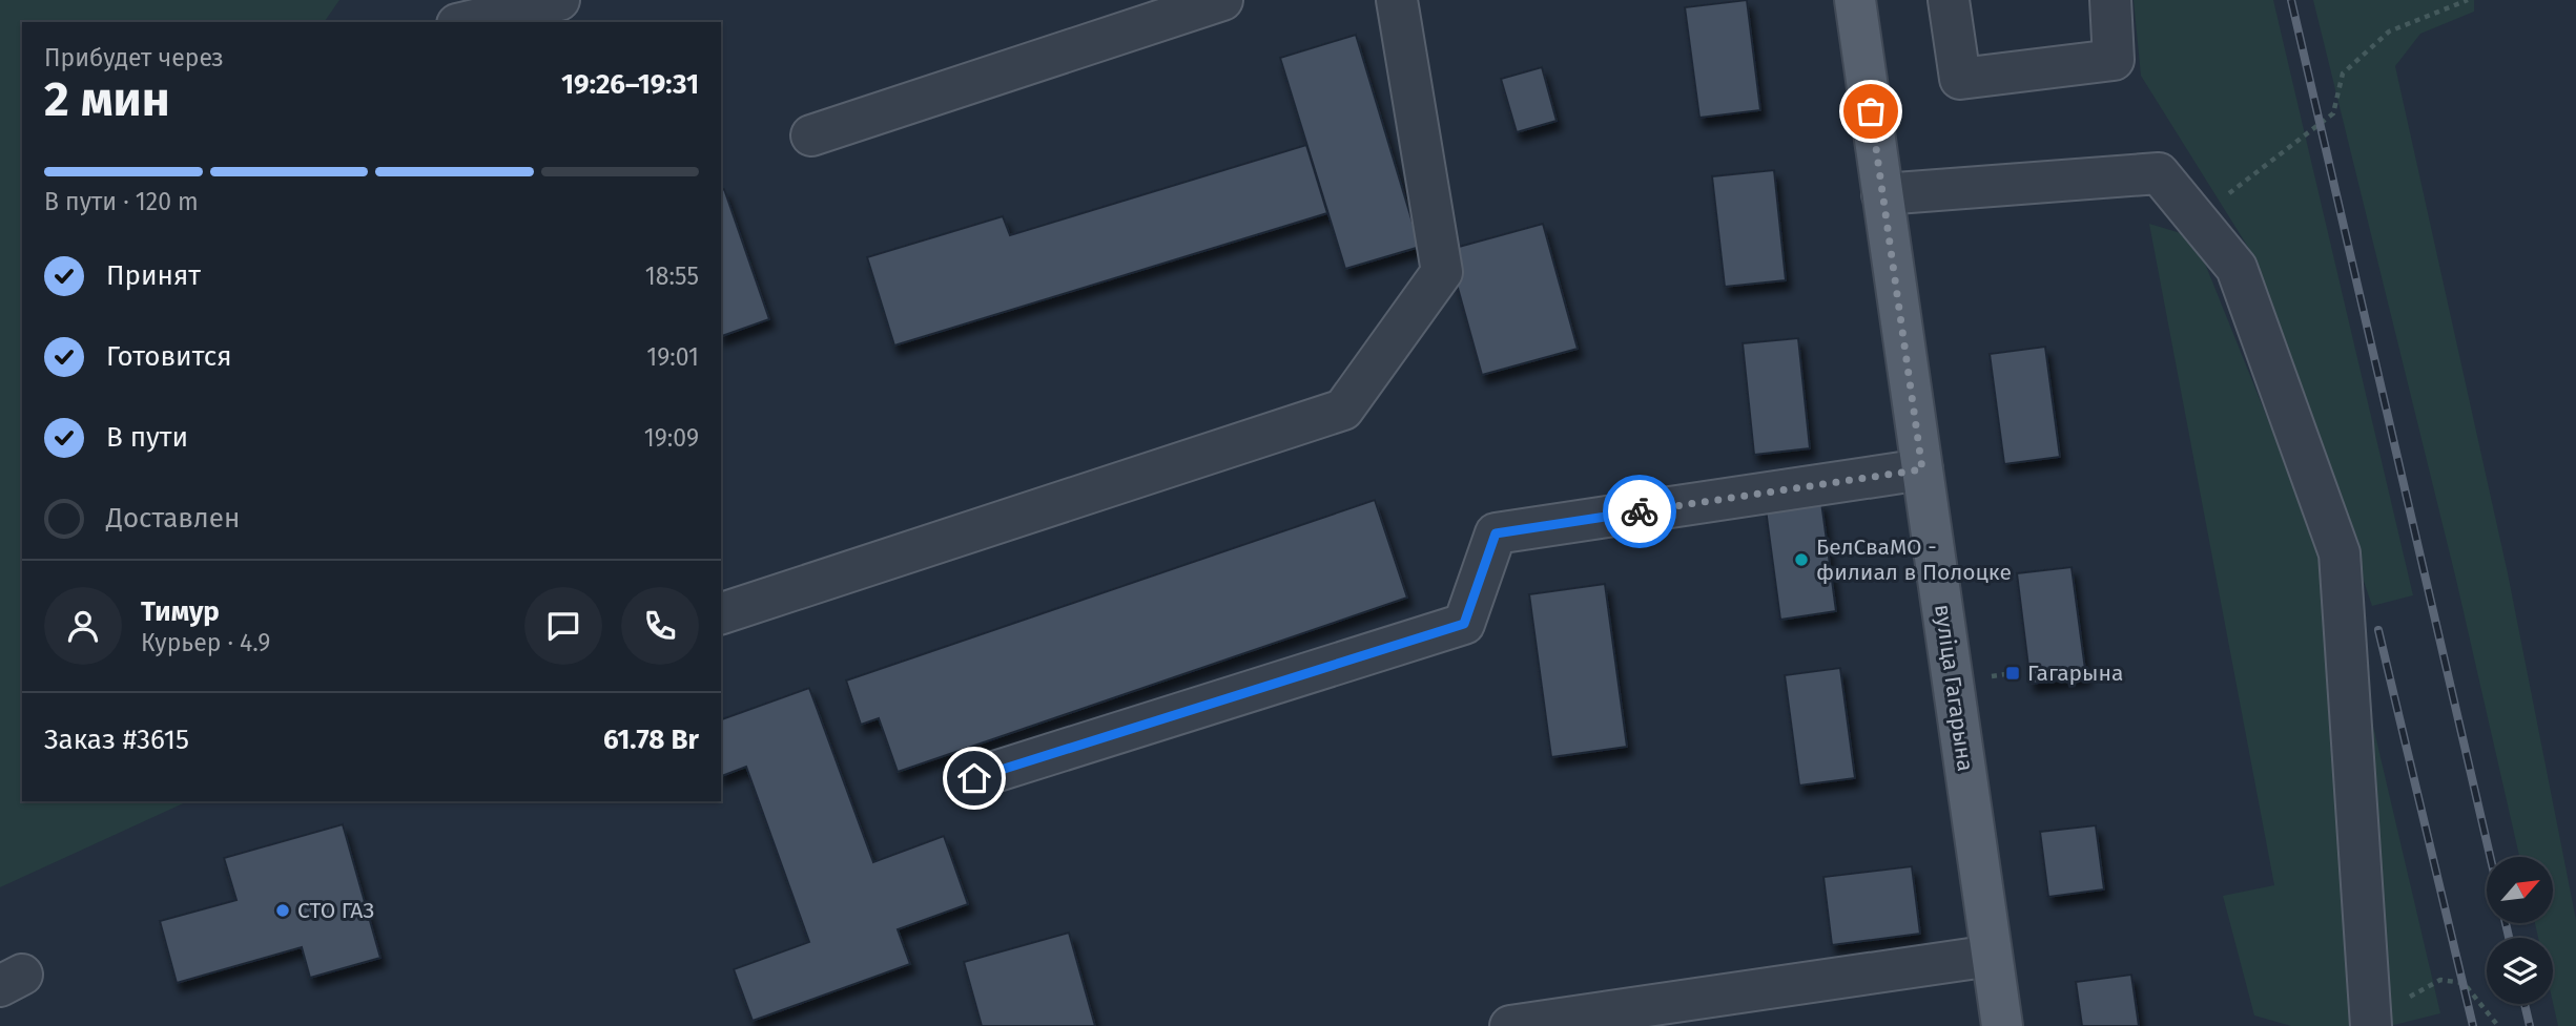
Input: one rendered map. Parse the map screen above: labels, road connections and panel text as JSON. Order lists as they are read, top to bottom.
{
  "streets": {
    "main road": ["вуліца Гагарына"]
  },
  "places": {
    "other": ["БелСваМО - филиал в Полоцке", "СТО ГАЗ"],
    "transit": ["Гагарына"]
  },
  "north": "top right",
  "page": {
    "heading": ["2 мин", "Прибудет через", "19:26–19:31"],
    "panel": [
      "Тимур",
      "Курьер · 4.9",
      "Заказ #3615",
      "61.78 Br"
    ],
    "bar": "В пути · 120 m",
    "list": [
      ["Принят", "18:55"],
      ["Готовится", "19:01"],
      ["В пути", "19:09"],
      "Доставлен"
    ]
  }
}
